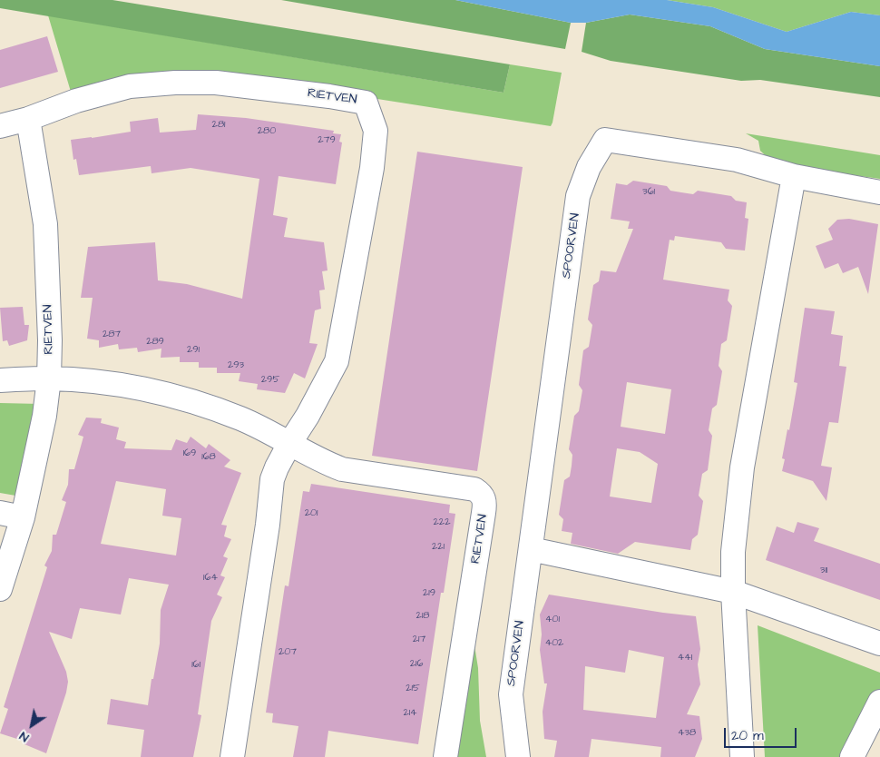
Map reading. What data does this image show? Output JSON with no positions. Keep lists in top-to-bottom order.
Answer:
{
  "streets": {
    "street": ["RIETVEN", "SPOORVEN"]
  },
  "house_numbers": [
    "281",
    "280",
    "279",
    "361",
    "287",
    "289",
    "291",
    "293",
    "295",
    "169",
    "168",
    "201",
    "222",
    "221",
    "311",
    "164",
    "219",
    "218",
    "401",
    "217",
    "402",
    "207",
    "441",
    "216",
    "161",
    "215",
    "214",
    "438"
  ],
  "scale_bar": "20 m",
  "north": "bottom left"
}
